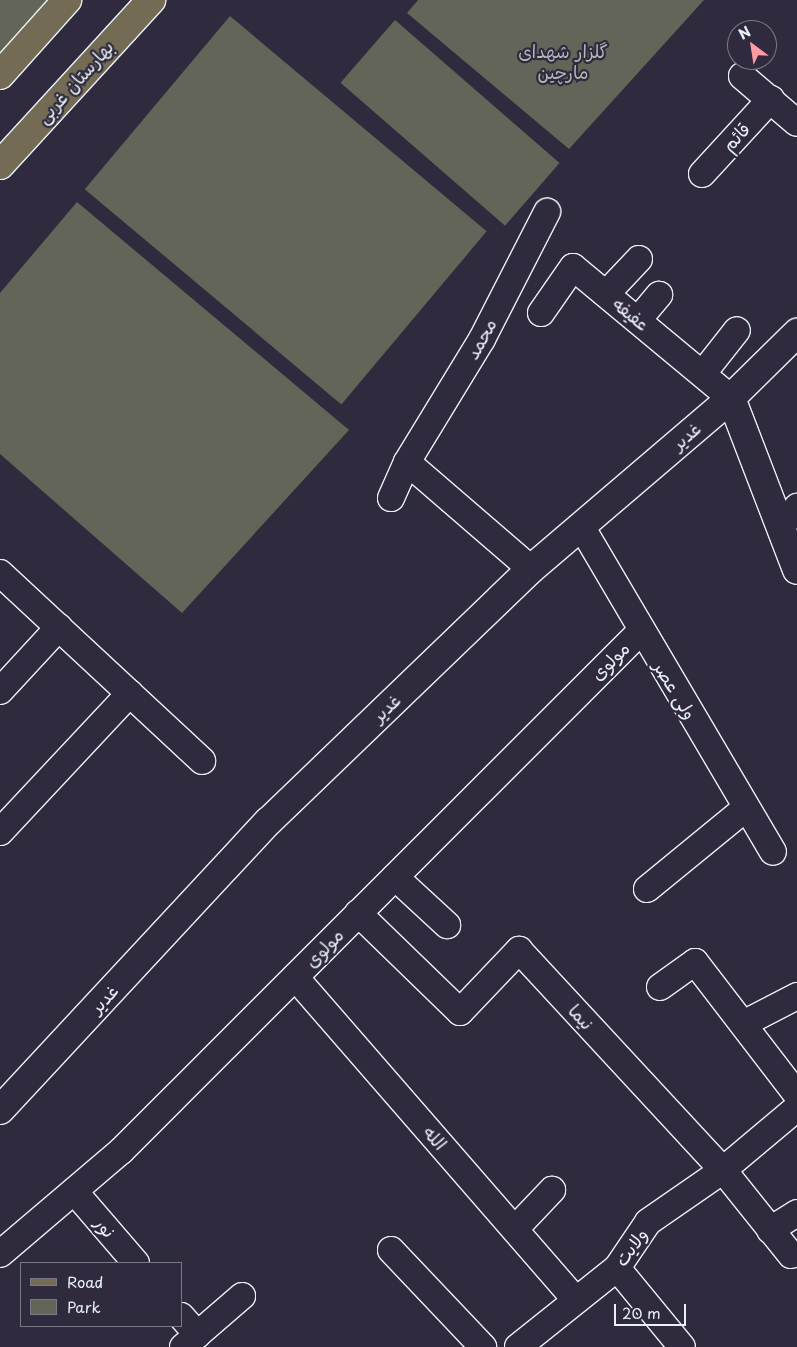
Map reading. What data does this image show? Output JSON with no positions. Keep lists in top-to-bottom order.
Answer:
{
  "streets": {
    "main road": ["بهارستان غربی"],
    "street": [
      "قائم",
      "عفیفه",
      "محمد",
      "غدیر",
      "مولوی",
      "ولی عصر",
      "نیما",
      "الله",
      "نور",
      "ولایت"
    ]
  },
  "crossings": [
    ["عفیفه", "غدیر"],
    ["غدیر", "ولی عصر"],
    ["مولوی", "ولی عصر"],
    ["مولوی", "نیما"],
    ["مولوی", "الله"],
    ["مولوی", "نور"],
    ["نیما", "ولایت"],
    ["الله", "ولایت"]
  ],
  "parks": ["گلزار شهدای مارچین"],
  "legend": ["Road", "Park"],
  "scale_bar": "20 m",
  "north": "top left"
}
